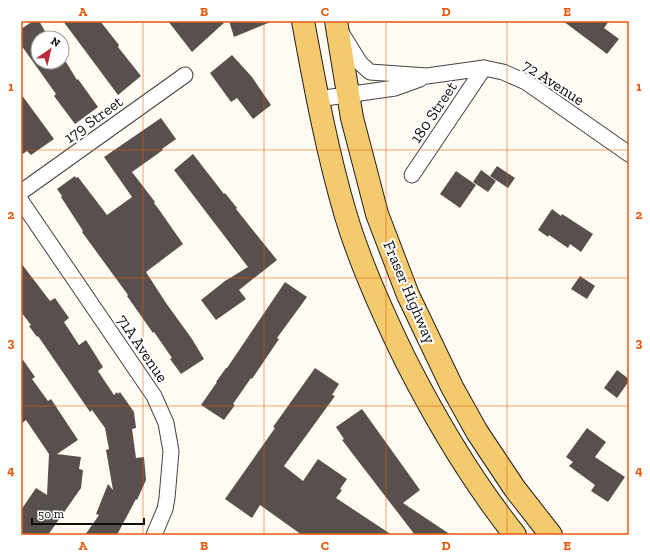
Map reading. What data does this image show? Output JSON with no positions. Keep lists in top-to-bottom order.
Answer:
{
  "streets": {
    "main road": ["Fraser Highway"],
    "street": [
      "72 Avenue",
      "180 Street",
      "179 Street",
      "71A Avenue"
    ]
  },
  "crossings": [
    ["72 Avenue", "180 Street"],
    ["72 Avenue", "Fraser Highway"]
  ],
  "scale_bar": "50 m",
  "north": "top right",
  "grid": {
    "columns": [
      "A",
      "B",
      "C",
      "D",
      "E"
    ],
    "rows": [
      "1",
      "2",
      "3",
      "4"
    ]
  }
}
